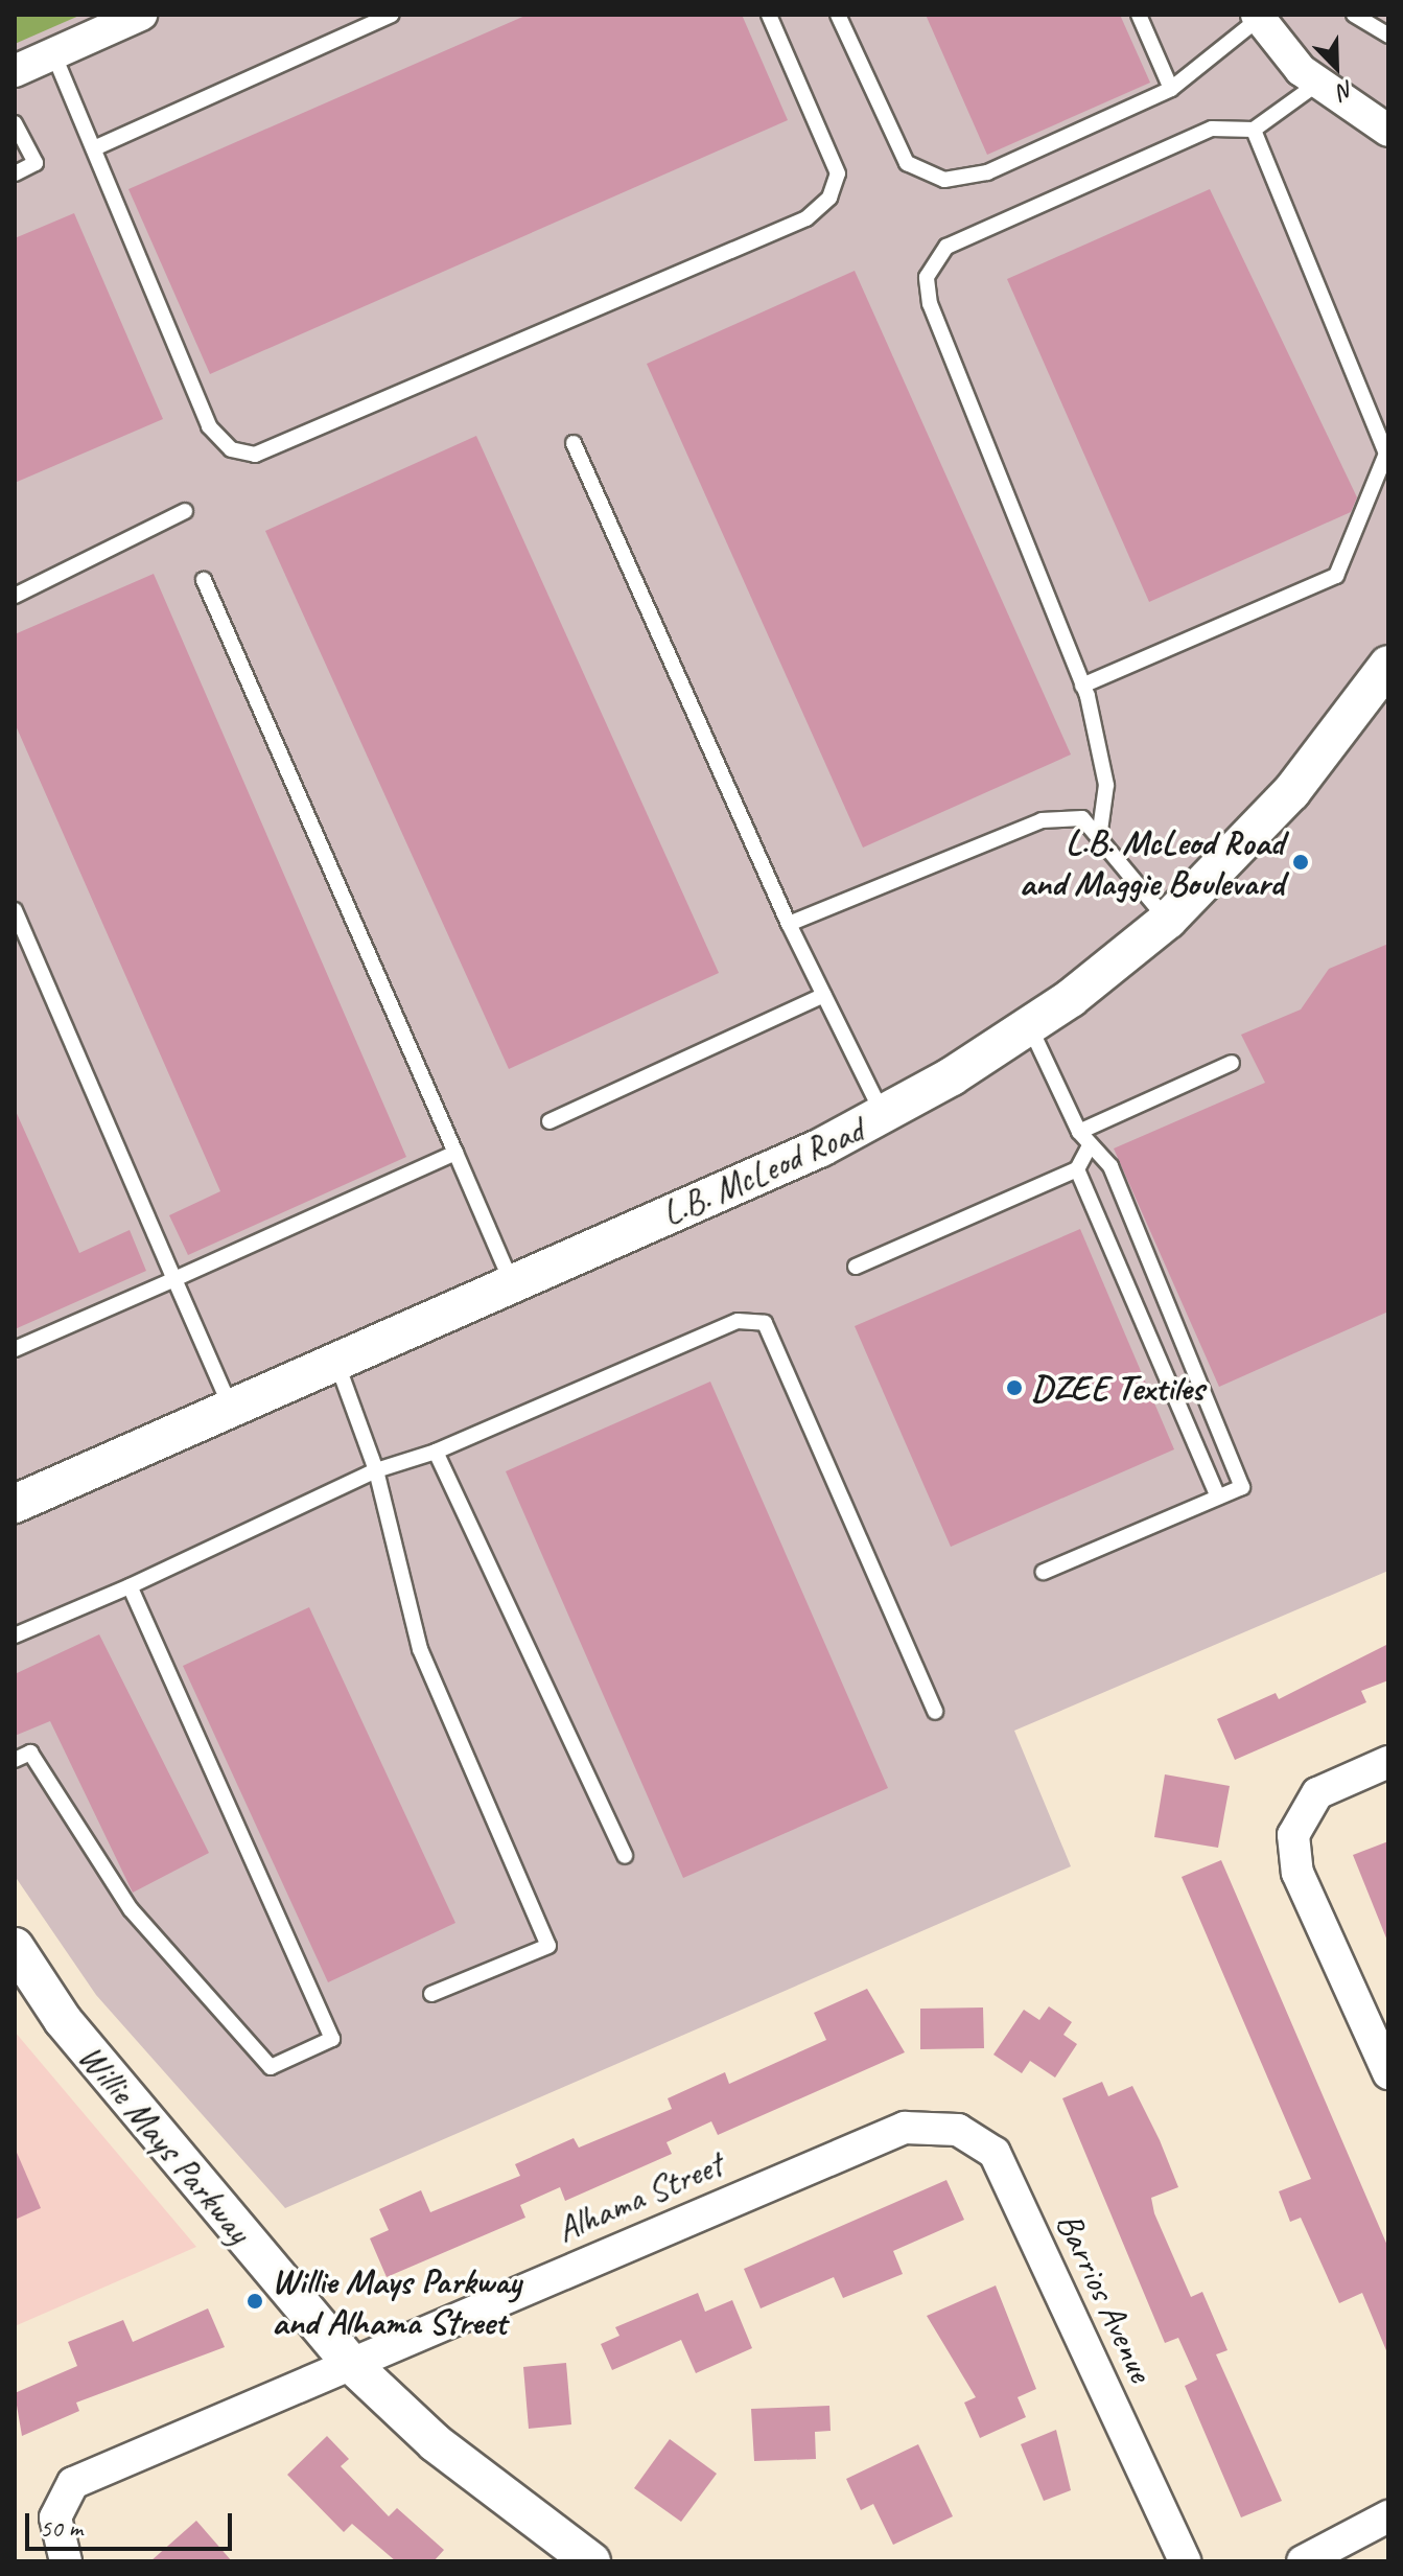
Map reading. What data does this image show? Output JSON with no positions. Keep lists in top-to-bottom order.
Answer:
{
  "streets": {
    "street": [
      "L.B. McLeod Road",
      "Willie Mays Parkway",
      "Alhama Street",
      "Barrios Avenue"
    ]
  },
  "crossings": [
    ["Willie Mays Parkway", "Alhama Street"],
    ["Alhama Street", "Barrios Avenue"]
  ],
  "places": ["L.B. McLeod Road and Maggie Boulevard", "DZEE Textiles", "Willie Mays Parkway and Alhama Street"],
  "scale_bar": "50 m",
  "north": "bottom right"
}
